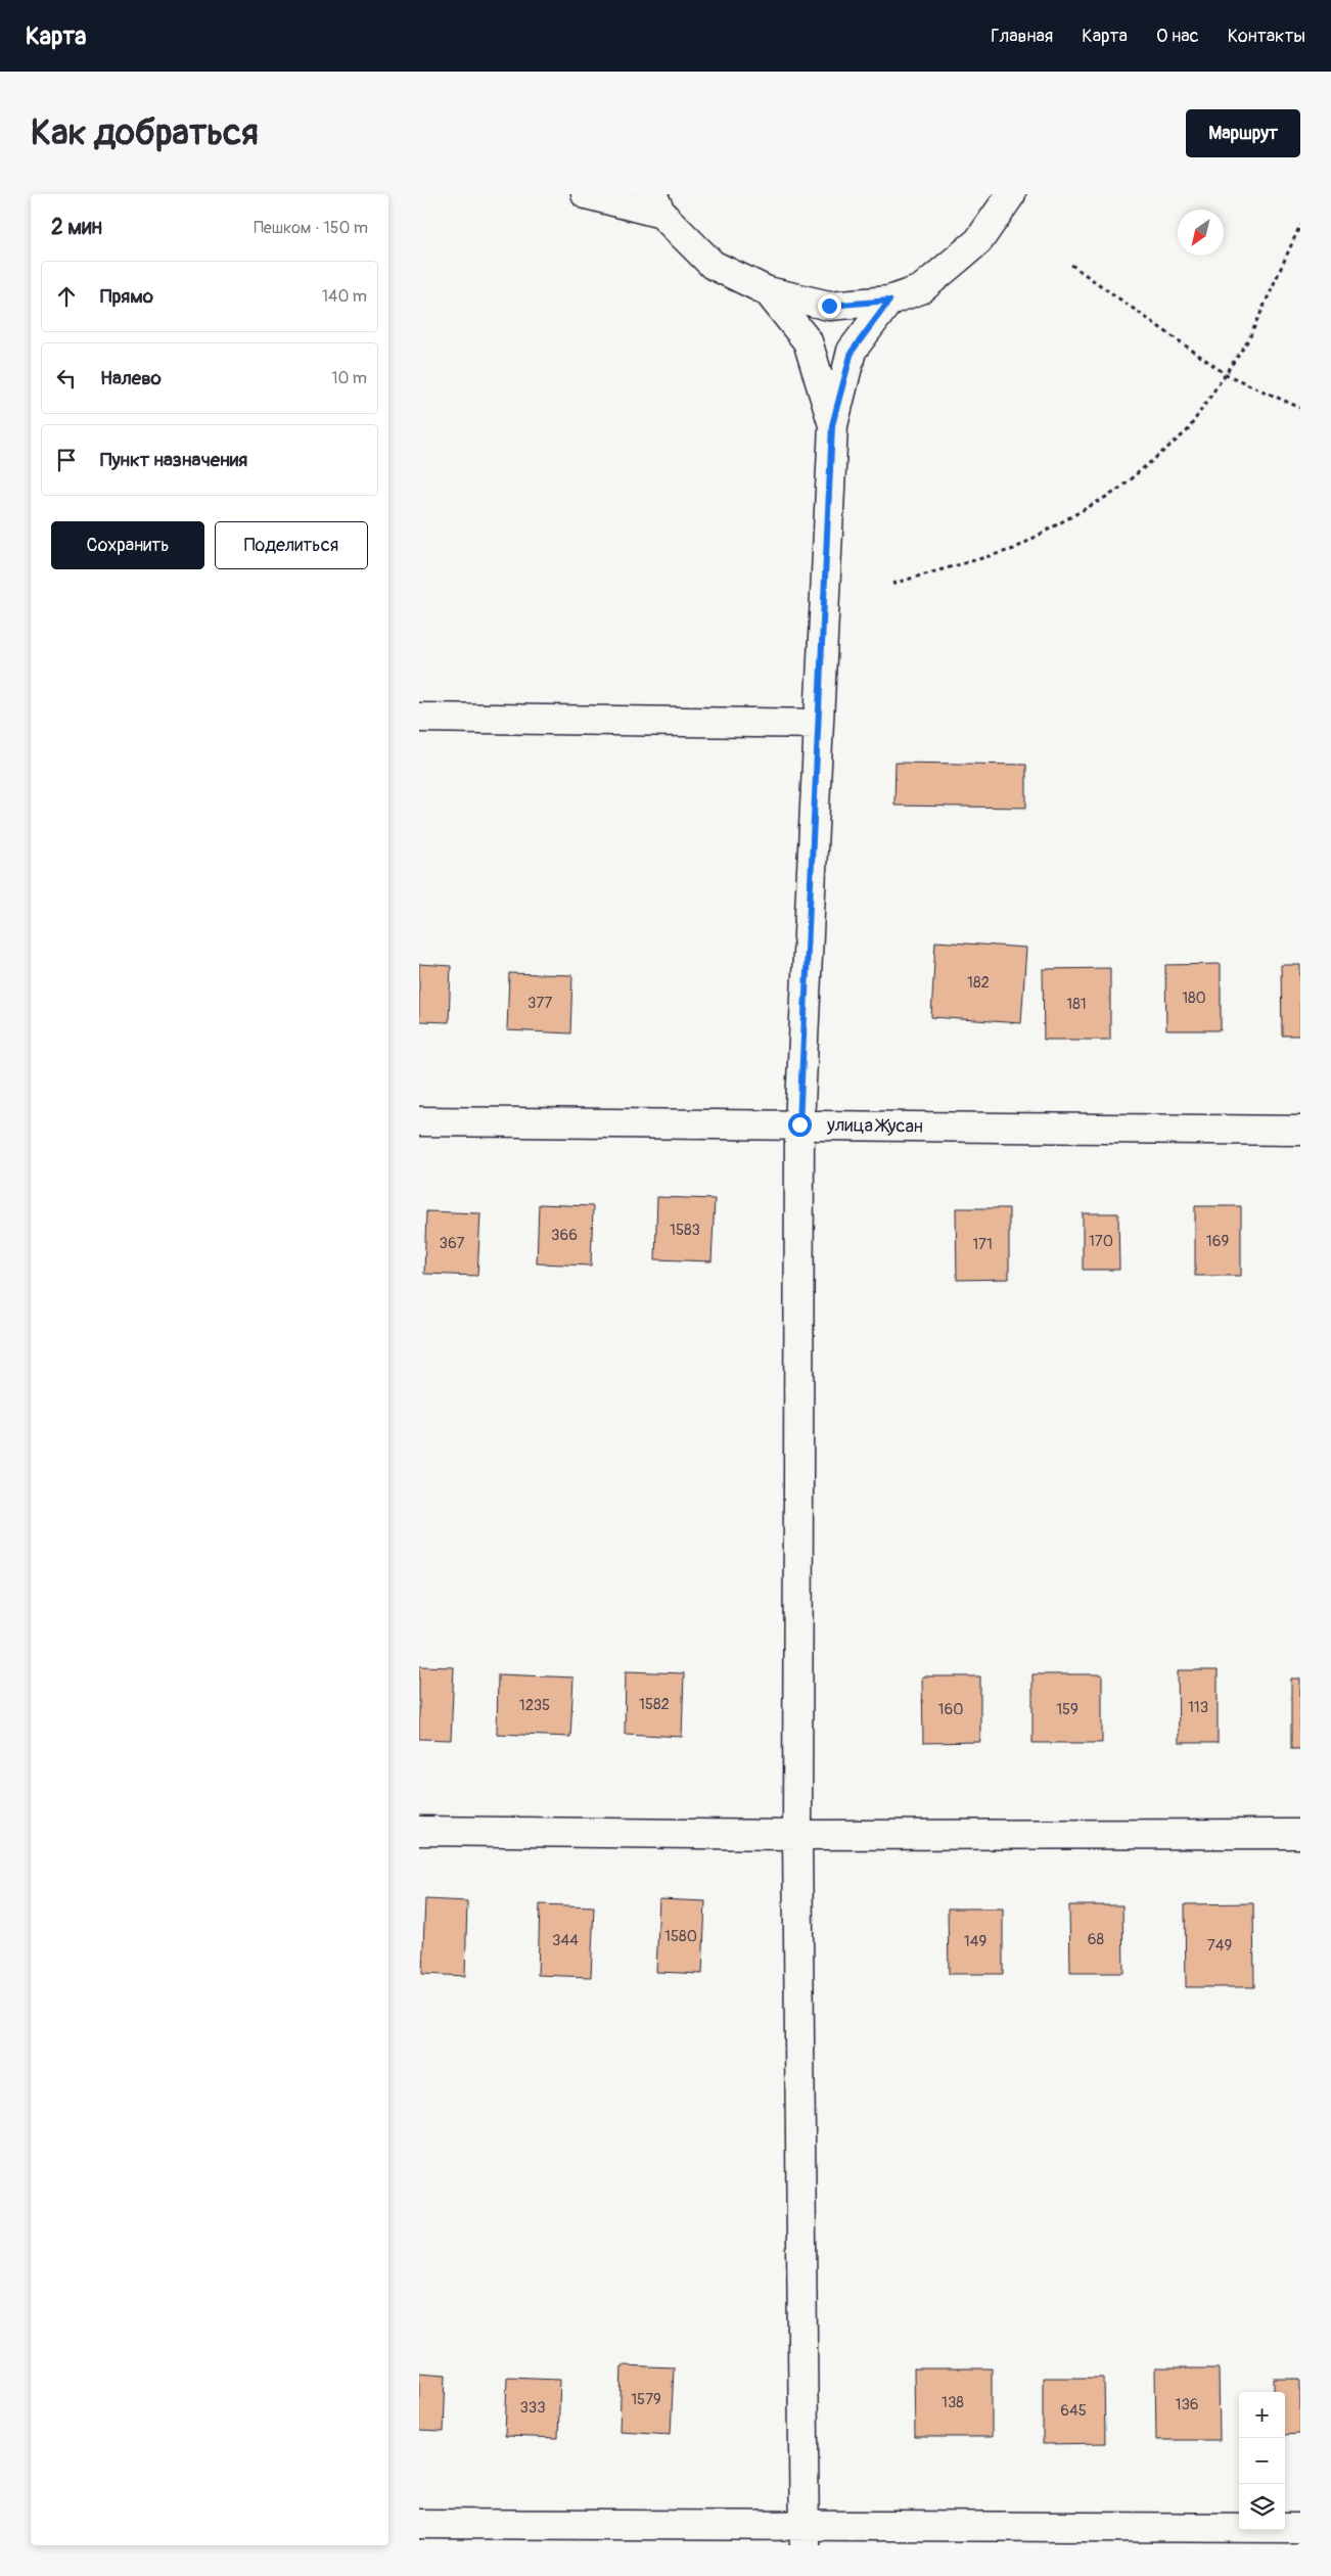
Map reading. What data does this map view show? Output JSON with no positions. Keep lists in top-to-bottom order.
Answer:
{
  "streets": {
    "street": ["улица Жусан"]
  },
  "house_numbers": [
    "182",
    "180",
    "377",
    "181",
    "1583",
    "366",
    "170",
    "169",
    "367",
    "171",
    "1582",
    "1235",
    "113",
    "160",
    "159",
    "1580",
    "68",
    "344",
    "149",
    "749",
    "1579",
    "138",
    "136",
    "333",
    "645"
  ],
  "north": "bottom left",
  "page": {
    "header": "Карта",
    "nav": [
      "Главная",
      "Карта",
      "О нас",
      "Контакты"
    ],
    "buttons": [
      "Маршрут",
      ["Сохранить", "Поделиться"]
    ],
    "title": "Как добраться",
    "heading": ["2 мин", "Пешком · 150 m"],
    "list": [
      ["Прямо", "140 m"],
      ["Налево", "10 m"],
      "Пункт назначения"
    ],
    "map_buttons": ["+", "−"]
  }
}
